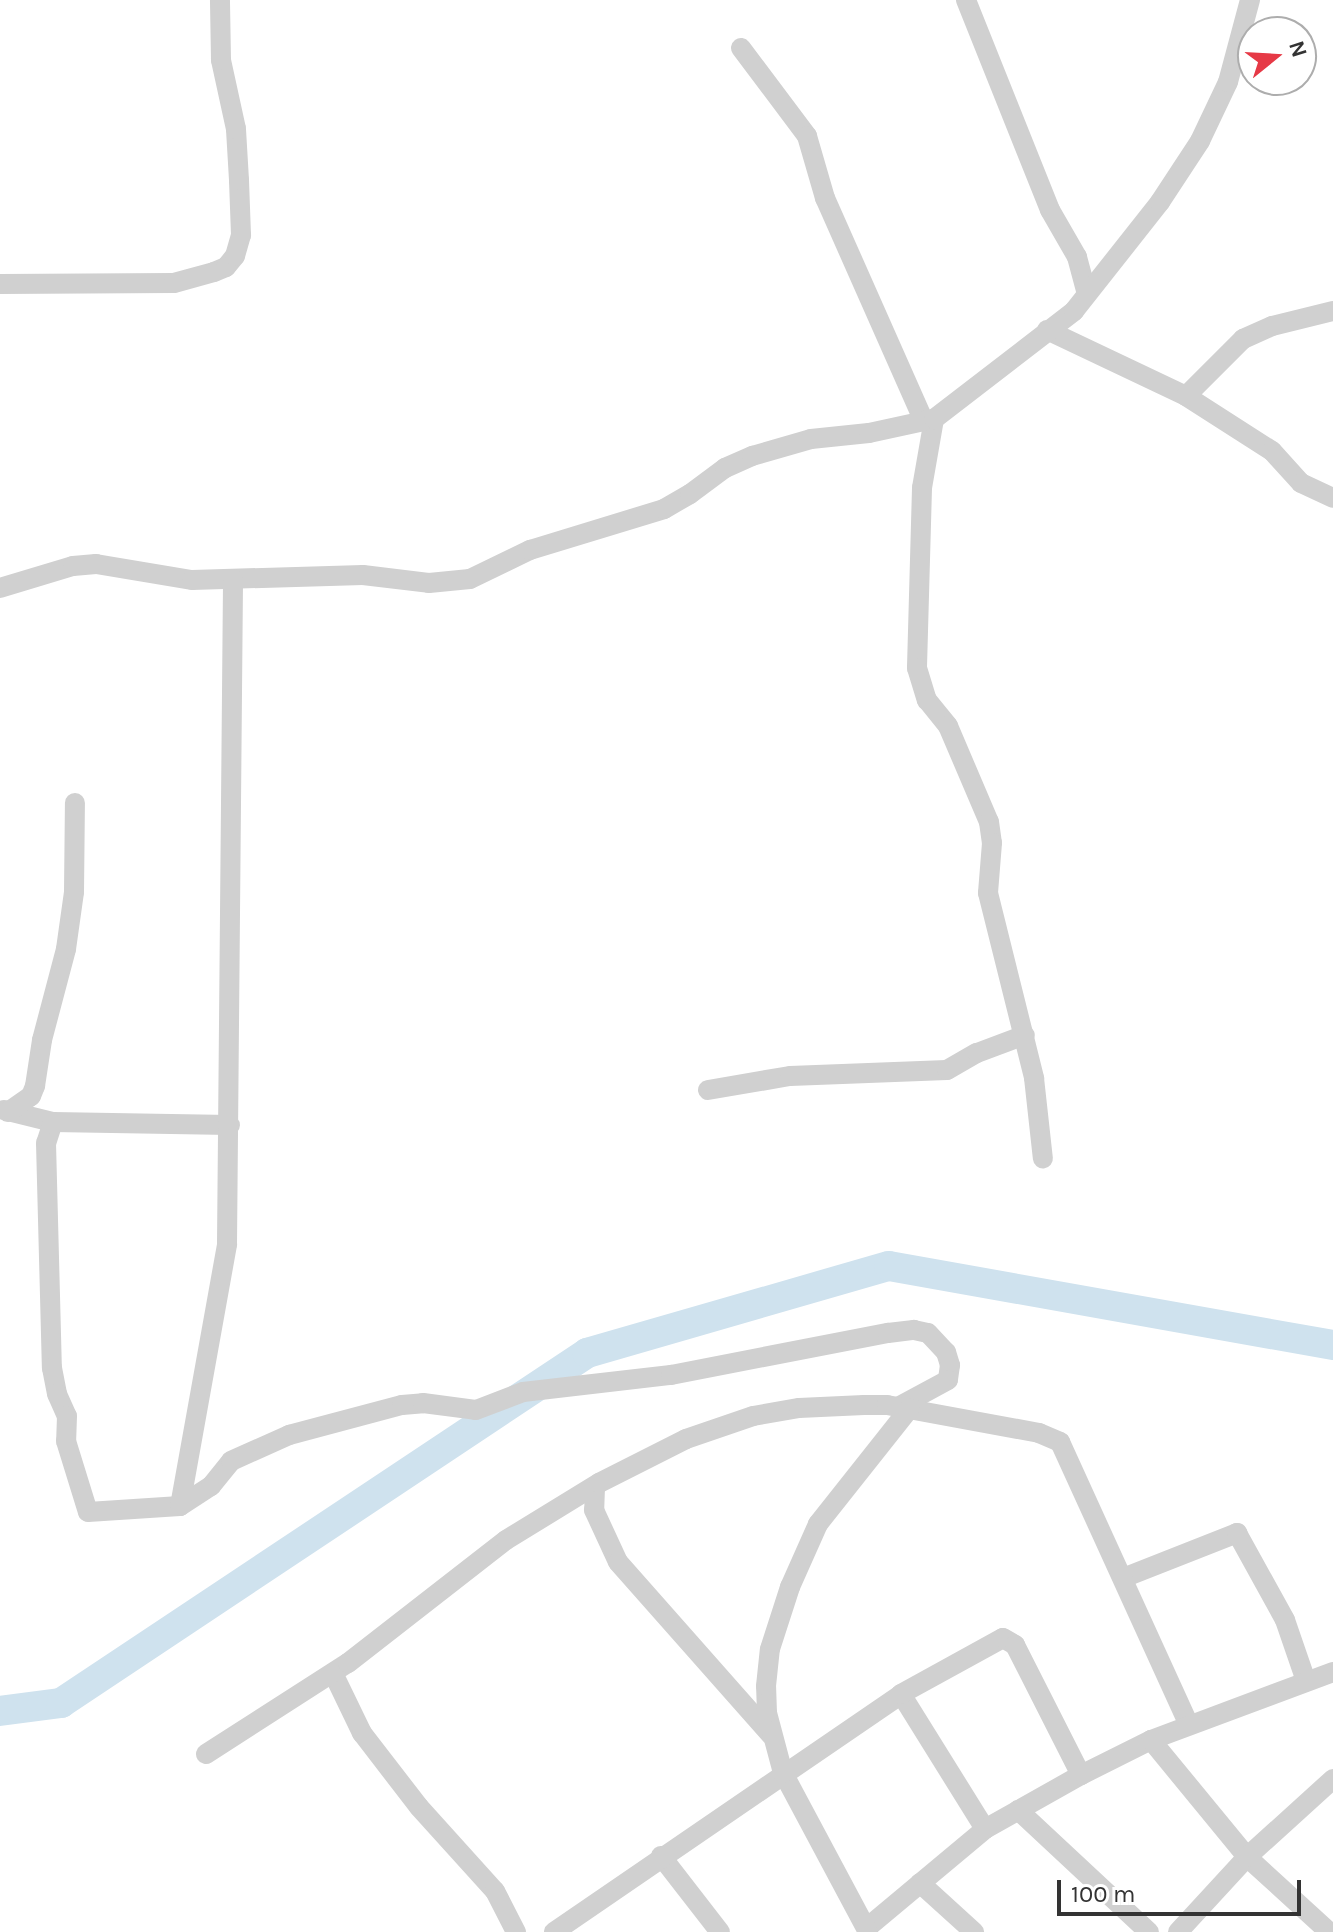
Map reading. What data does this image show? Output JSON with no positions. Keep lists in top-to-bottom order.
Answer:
{
  "scale_bar": "100 m",
  "north": "right"
}
